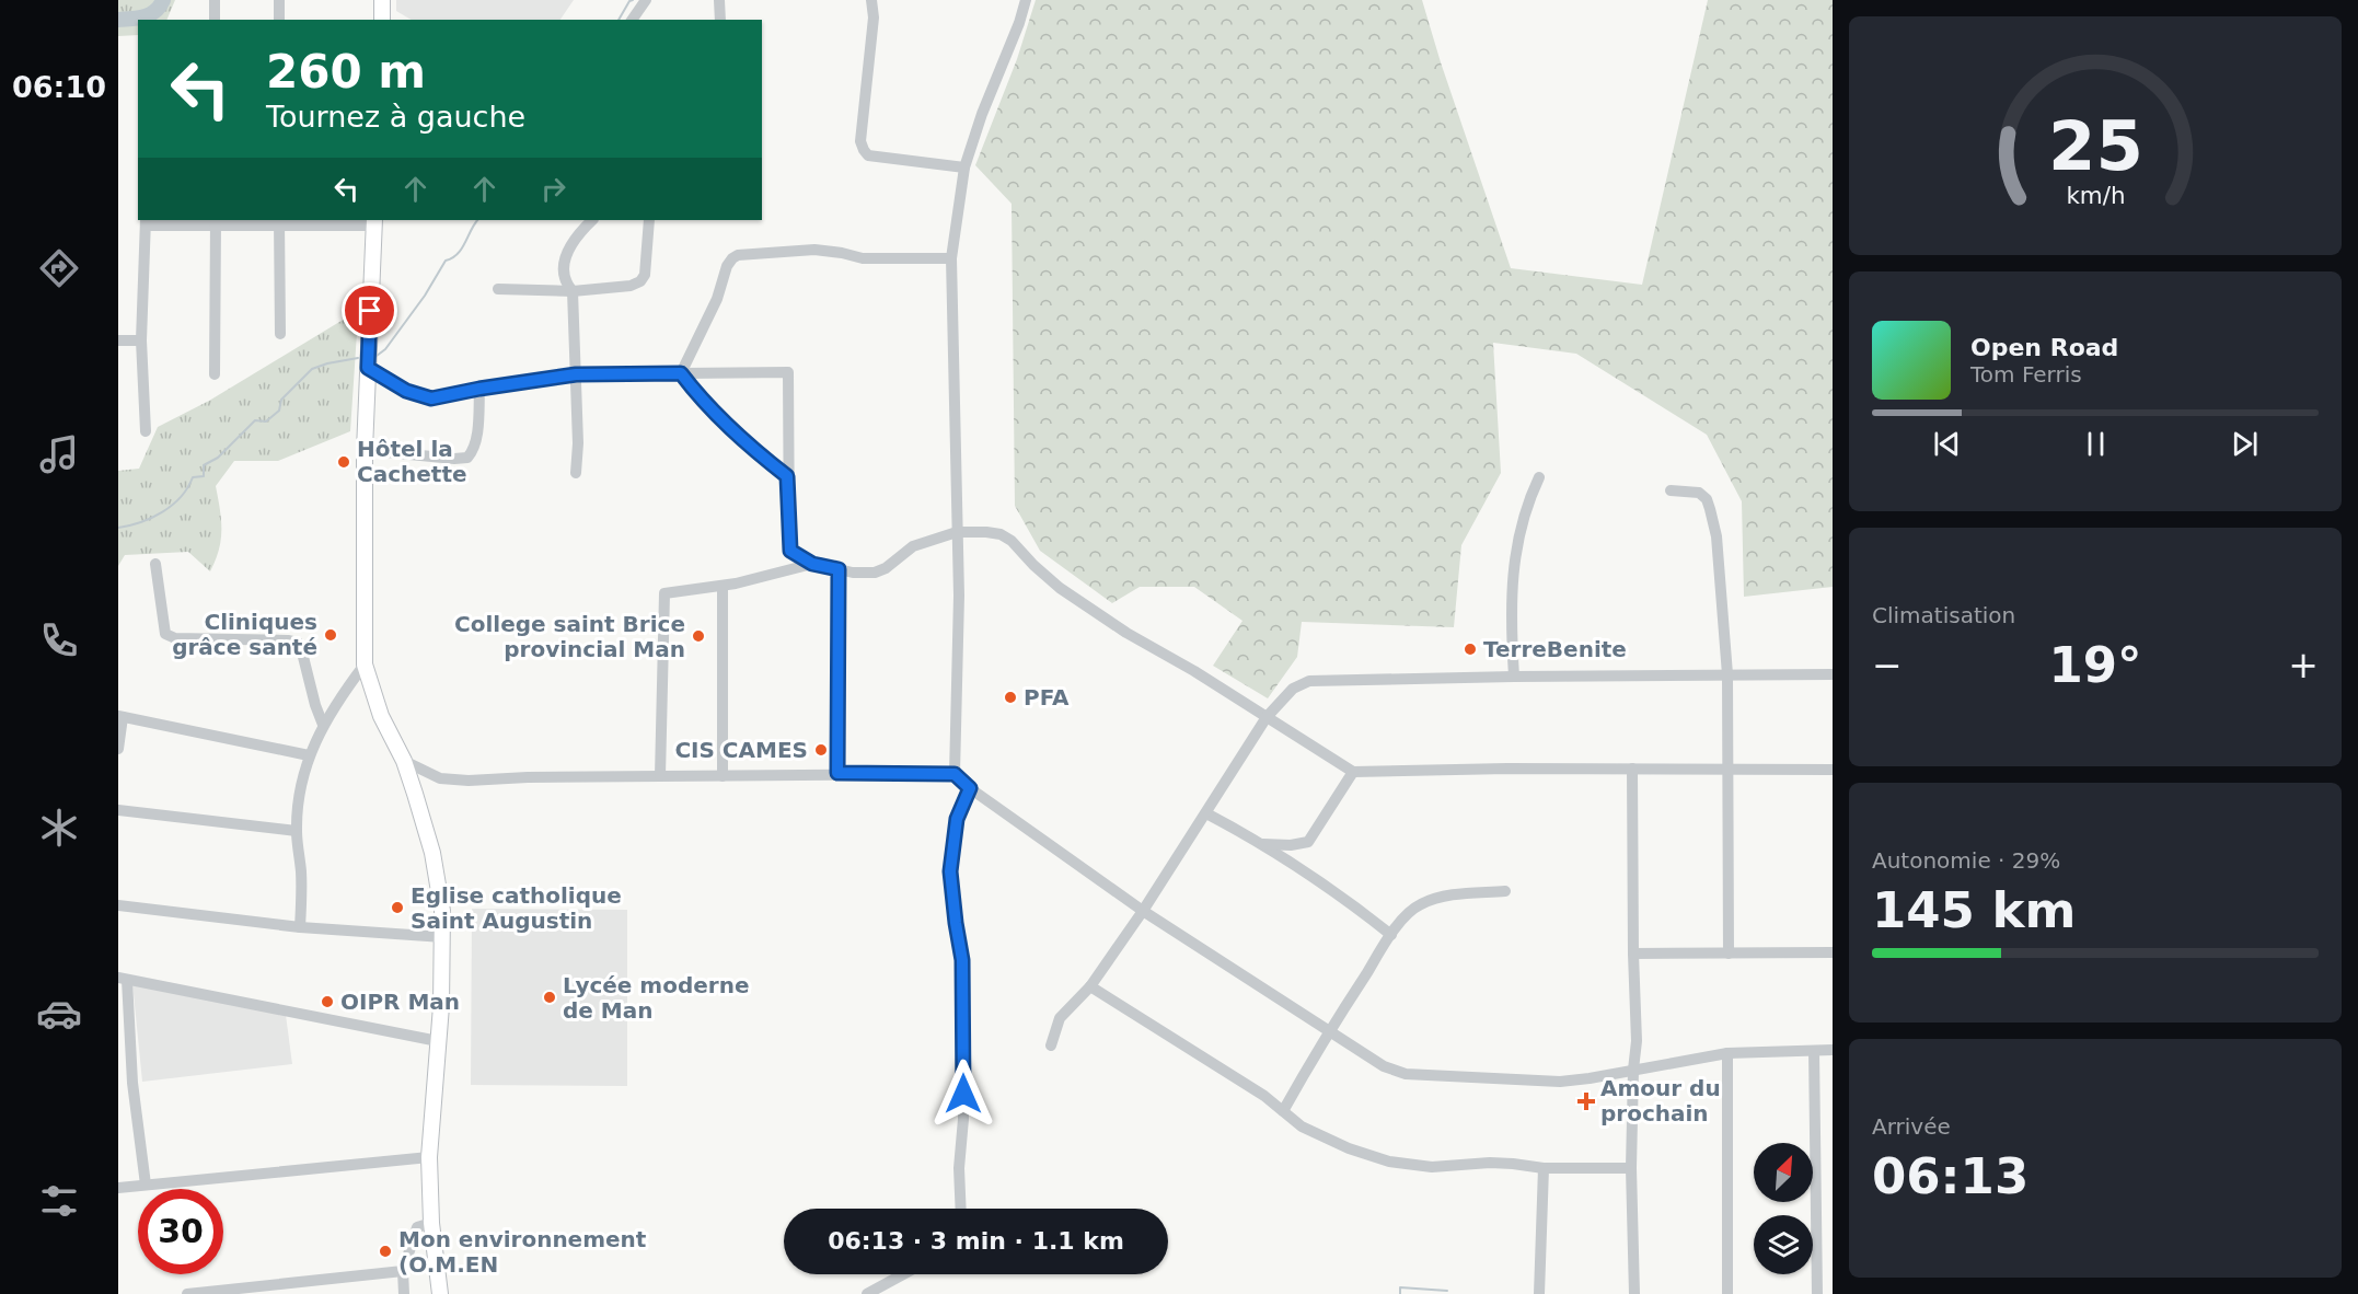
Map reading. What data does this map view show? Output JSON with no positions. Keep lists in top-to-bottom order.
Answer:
{
  "places": {
    "other": [
      "Hôtel la Cachette",
      "Cliniques grâce santé",
      "College saint Brice provincial Man",
      "TerreBenite",
      "PFA",
      "CIS CAMES",
      "Eglise catholique Saint Augustin",
      "Lycée moderne de Man",
      "OIPR Man",
      "Mon environnement (O.M.EN"
    ],
    "health": ["Amour du prochain"]
  },
  "north": "top right",
  "page": {
    "tabs": "06:10",
    "turn": ["260 m", "Tournez à gauche"],
    "song": ["Open Road", "Tom Ferris"],
    "tile": [
      "Climatisation",
      ["Autonomie · 29%", "145 km"],
      ["Arrivée", "06:13"]
    ],
    "heat": ["−", "19°", "+"],
    "limit": "30",
    "trip": "06:13 · 3 min · 1.1 km",
    "gauge": ["25", "km/h"]
  }
}
